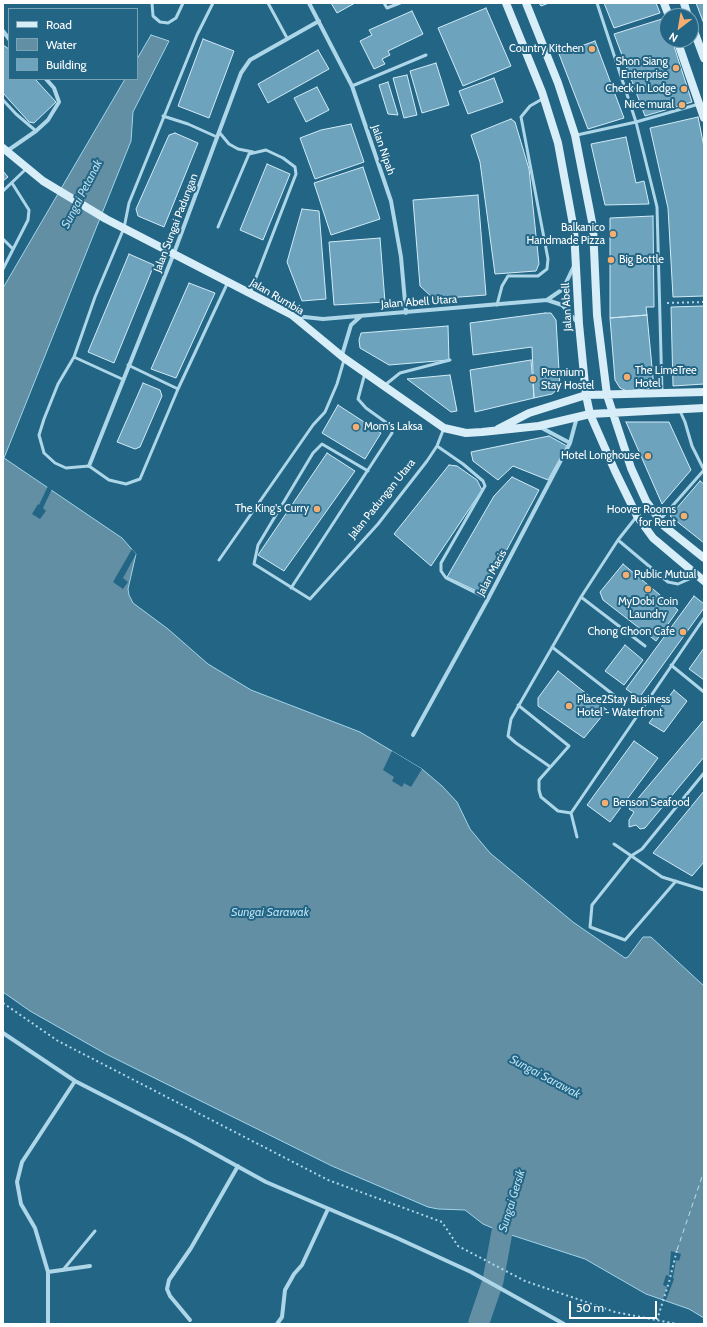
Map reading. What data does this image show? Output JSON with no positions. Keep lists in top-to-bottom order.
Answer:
{
  "streets": {
    "main road": ["Jalan Rumbia", "Jalan Abell"],
    "street": [
      "Jalan Nipah",
      "Jalan Sungai Padungan",
      "Jalan Abell Utara",
      "Jalan Macis"
    ],
    "lane": ["Jalan Padungan Utara"]
  },
  "crossings": [
    ["Jalan Nipah", "Jalan Sungai Padungan"],
    ["Jalan Nipah", "Jalan Abell Utara"],
    ["Jalan Sungai Padungan", "Jalan Rumbia"],
    ["Jalan Rumbia", "Jalan Abell Utara"],
    ["Jalan Rumbia", "Jalan Padungan Utara"]
  ],
  "water": ["Sungai Petanak", "Sungai Sarawak", "Sungai Gersik"],
  "places": [
    "Country Kitchen",
    "Shon Siang Enterprise",
    "Check In Lodge",
    "Nice mural",
    "Balkanico Handmade Pizza",
    "Big Bottle",
    "The LimeTree Hotel",
    "Premium Stay Hostel",
    "Mom's Laksa",
    "Hotel Longhouse",
    "The King's Curry",
    "Hoover Rooms for Rent",
    "Public Mutual",
    "MyDobi Coin Laundry",
    "Chong Choon Cafe",
    "Place2Stay Business Hotel - Waterfront",
    "Benson Seafood"
  ],
  "legend": ["Road", "Water", "Building"],
  "scale_bar": "50 m",
  "north": "bottom left"
}
